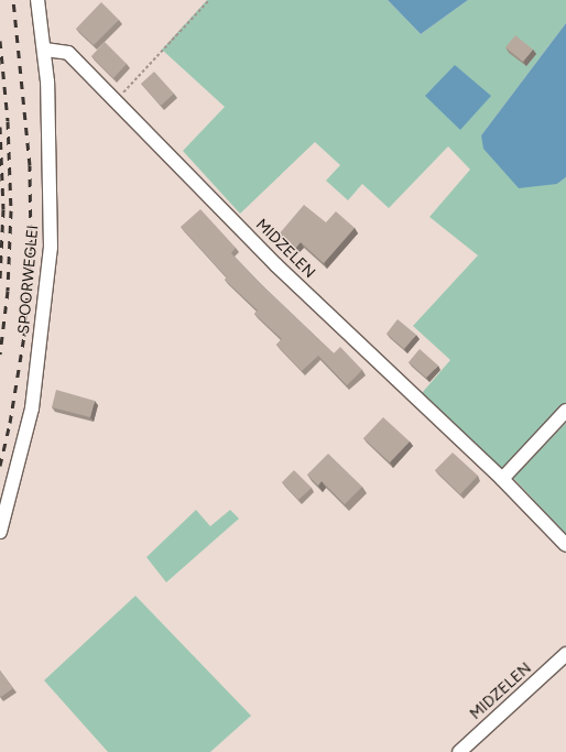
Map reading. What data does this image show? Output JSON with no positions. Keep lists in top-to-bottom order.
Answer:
{
  "streets": {
    "street": ["MIDZELEN", "SPOORWEGLEI"]
  },
  "crossings": [
    ["MIDZELEN", "SPOORWEGLEI"]
  ]
}
